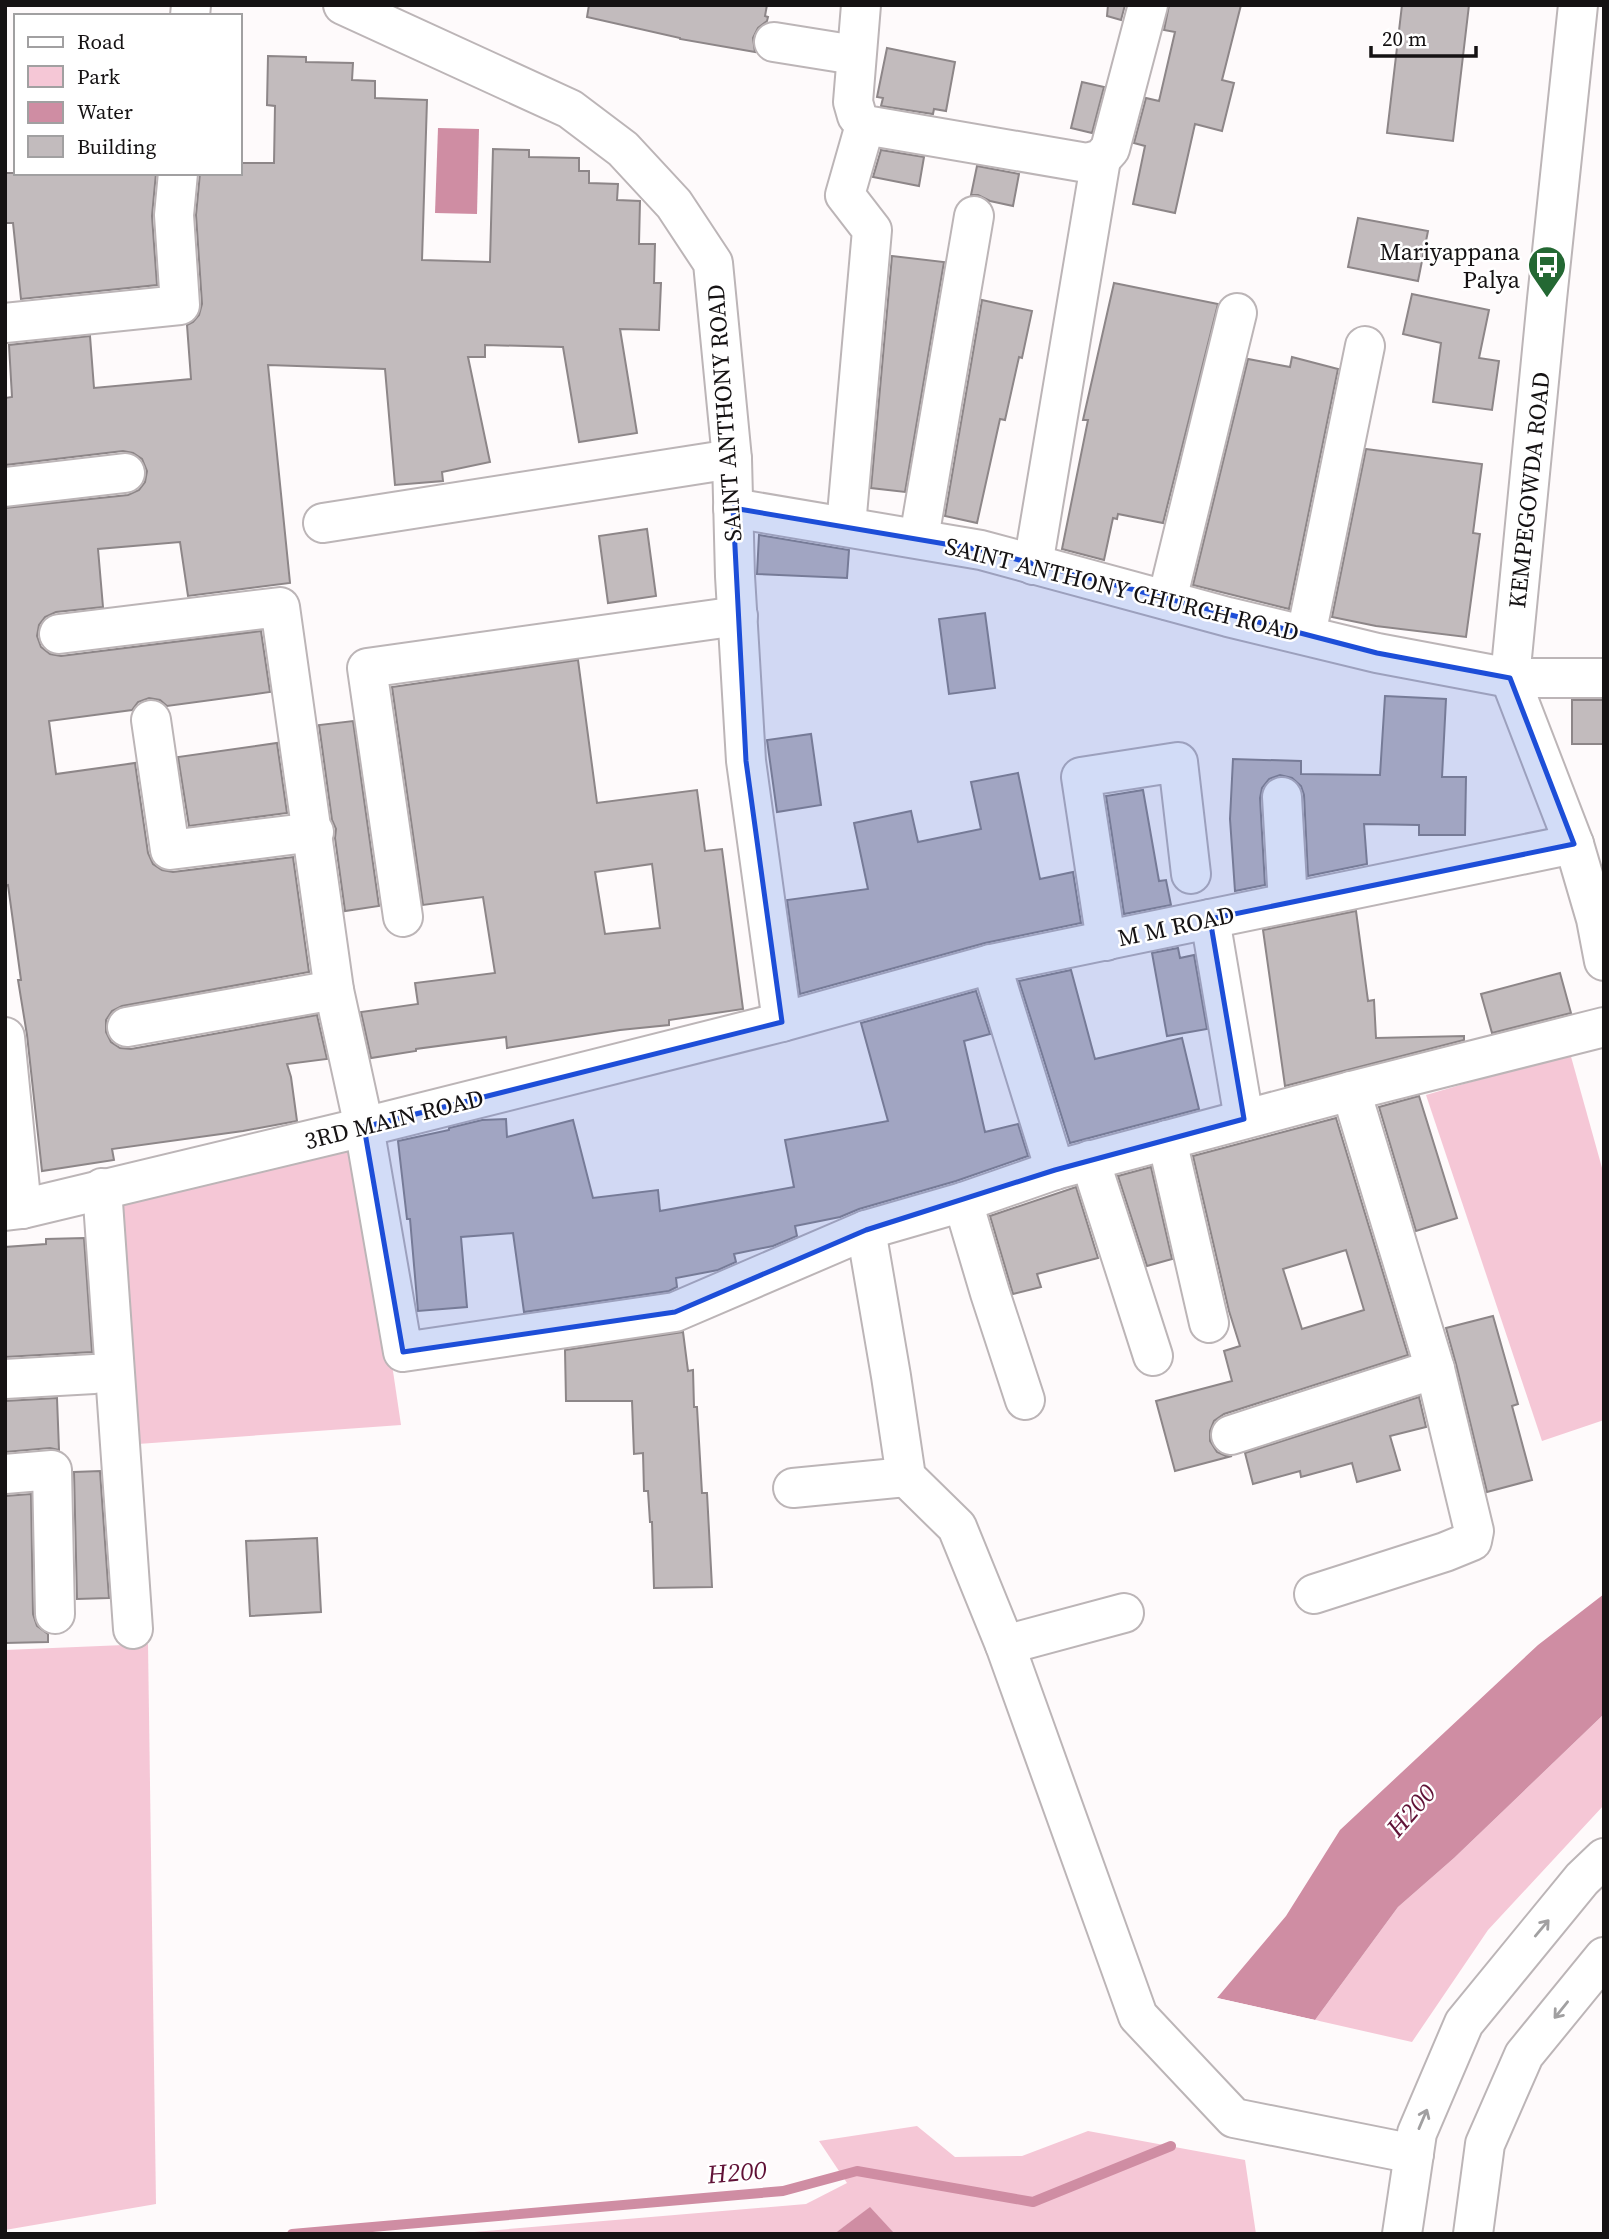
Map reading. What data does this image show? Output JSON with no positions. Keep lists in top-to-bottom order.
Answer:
{
  "streets": {
    "street": [
      "SAINT ANTHONY ROAD",
      "KEMPEGOWDA ROAD",
      "SAINT ANTHONY CHURCH ROAD",
      "M M ROAD",
      "3RD MAIN ROAD"
    ]
  },
  "crossings": [
    ["SAINT ANTHONY ROAD", "SAINT ANTHONY CHURCH ROAD"],
    ["SAINT ANTHONY ROAD", "M M ROAD"],
    ["SAINT ANTHONY ROAD", "3RD MAIN ROAD"],
    ["KEMPEGOWDA ROAD", "SAINT ANTHONY CHURCH ROAD"],
    ["KEMPEGOWDA ROAD", "M M ROAD"],
    ["M M ROAD", "3RD MAIN ROAD"]
  ],
  "water": ["H200"],
  "places": {
    "bus stop": ["Mariyappana Palya"]
  },
  "legend": [
    "Road",
    "Park",
    "Water",
    "Building"
  ],
  "scale_bar": "20 m"
}
